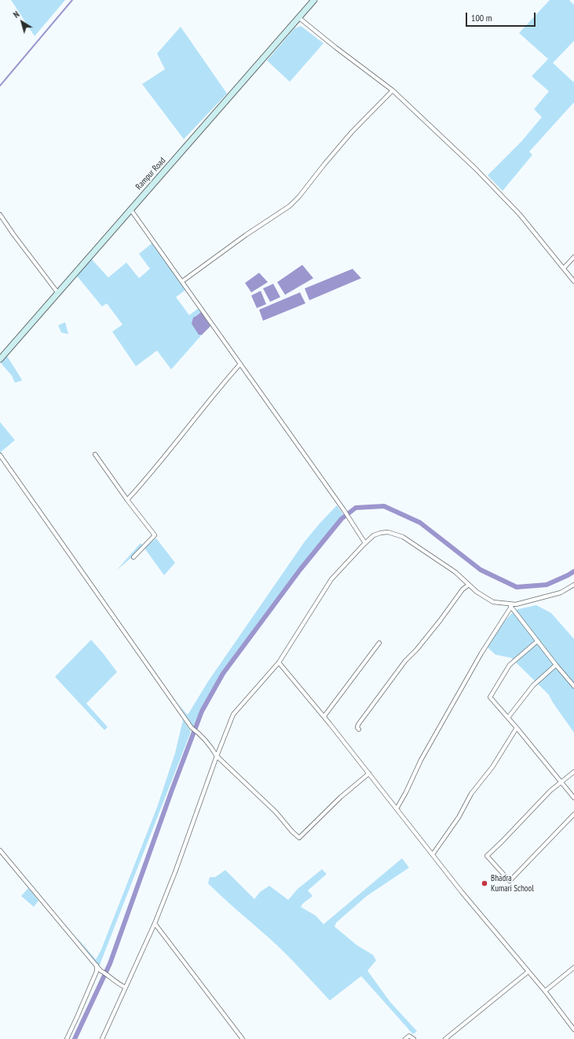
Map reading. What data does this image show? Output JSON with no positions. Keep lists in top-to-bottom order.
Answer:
{
  "streets": {
    "main road": ["Rampur Road"]
  },
  "places": ["Bhadra Kumari School"],
  "scale_bar": "100 m",
  "north": "top left"
}
